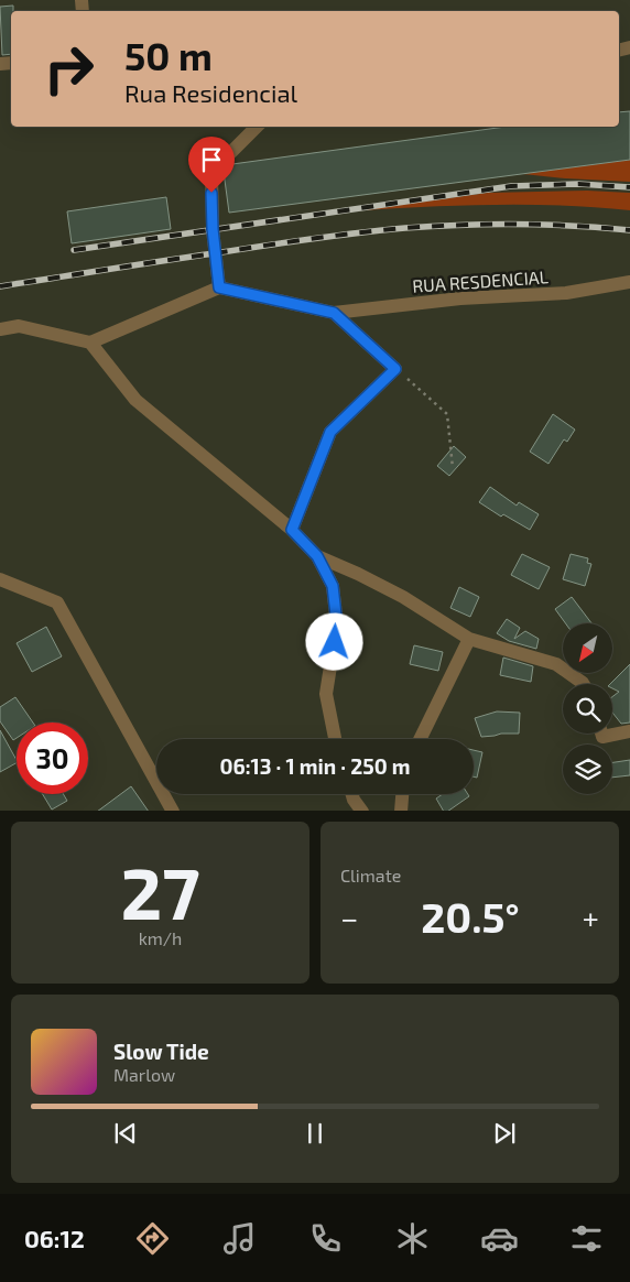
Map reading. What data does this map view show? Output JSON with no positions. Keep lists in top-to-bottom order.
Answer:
{
  "streets": {
    "street": ["RUA RESDENCIAL"]
  },
  "north": "bottom left",
  "page": {
    "turn": ["50 m", "Rua Residencial"],
    "limit": "30",
    "trip": "06:13 · 1 min · 250 m",
    "tile": [
      ["27", "km/h"],
      "Climate"
    ],
    "heat": ["−", "20.5°", "+"],
    "song": ["Slow Tide", "Marlow"],
    "tabs": "06:12"
  }
}
